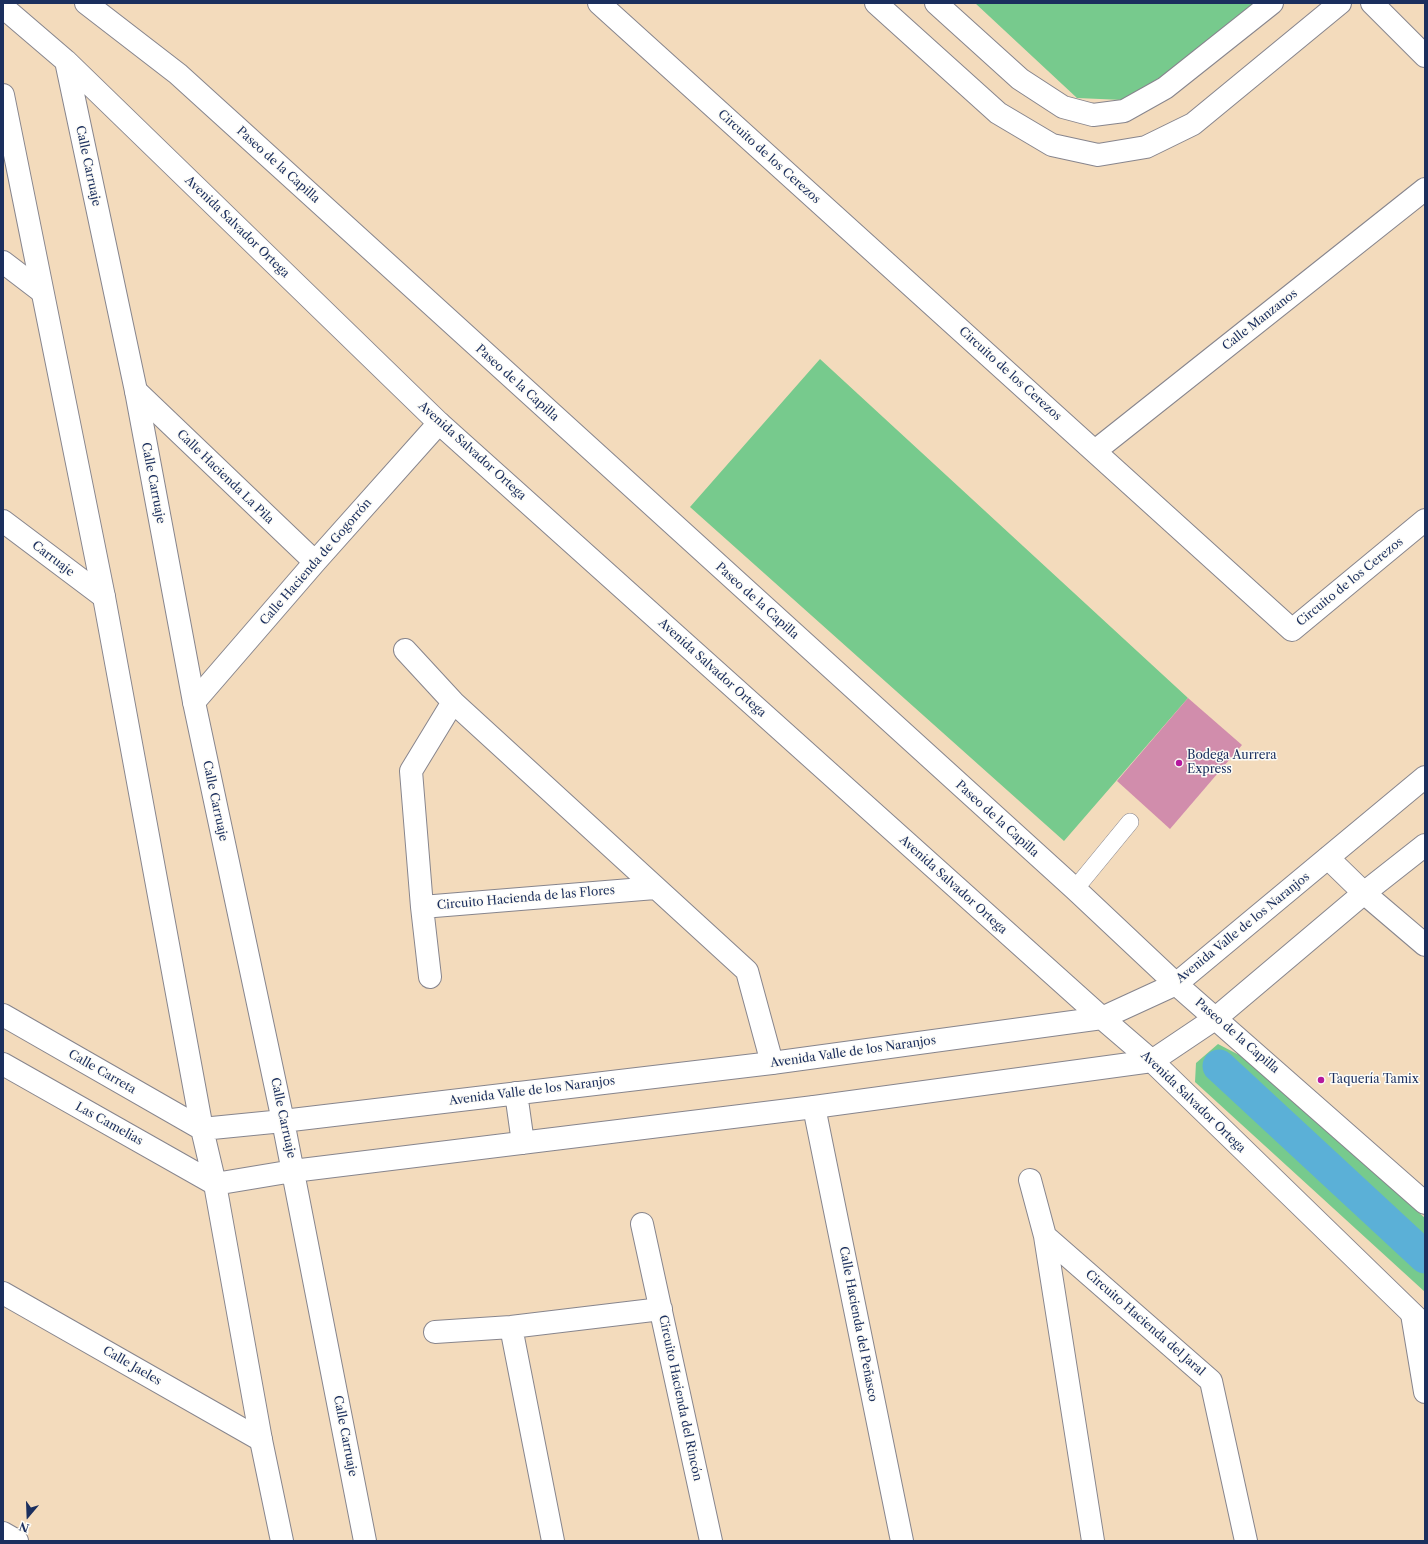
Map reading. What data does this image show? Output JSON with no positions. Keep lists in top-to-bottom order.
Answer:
{
  "streets": {
    "street": [
      "Circuito de los Cerezos",
      "Paseo de la Capilla",
      "Calle Carruaje",
      "Avenida Salvador Ortega",
      "Calle Manzanos",
      "Calle Hacienda La Pila",
      "Carruaje",
      "Calle Hacienda de Gogorrón",
      "Circuito Hacienda de las Flores",
      "Avenida Valle de los Naranjos",
      "Calle Carreta",
      "Las Camelias",
      "Circuito Hacienda del Jaral",
      "Calle Hacienda del Peñasco",
      "Calle Jaeles",
      "Circuito Hacienda del Rincón"
    ]
  },
  "crossings": [
    ["Circuito de los Cerezos", "Calle Manzanos"],
    ["Paseo de la Capilla", "Avenida Valle de los Naranjos"],
    ["Calle Carruaje", "Avenida Salvador Ortega"],
    ["Calle Carruaje", "Calle Hacienda La Pila"],
    ["Calle Carruaje", "Calle Hacienda de Gogorrón"],
    ["Calle Carruaje", "Avenida Valle de los Naranjos"],
    ["Avenida Salvador Ortega", "Calle Hacienda de Gogorrón"],
    ["Avenida Salvador Ortega", "Avenida Valle de los Naranjos"],
    ["Calle Hacienda La Pila", "Calle Hacienda de Gogorrón"],
    ["Avenida Valle de los Naranjos", "Calle Carreta"]
  ],
  "places": ["Bodega Aurrera Express", "Taquería Tamix"],
  "north": "bottom"
}
